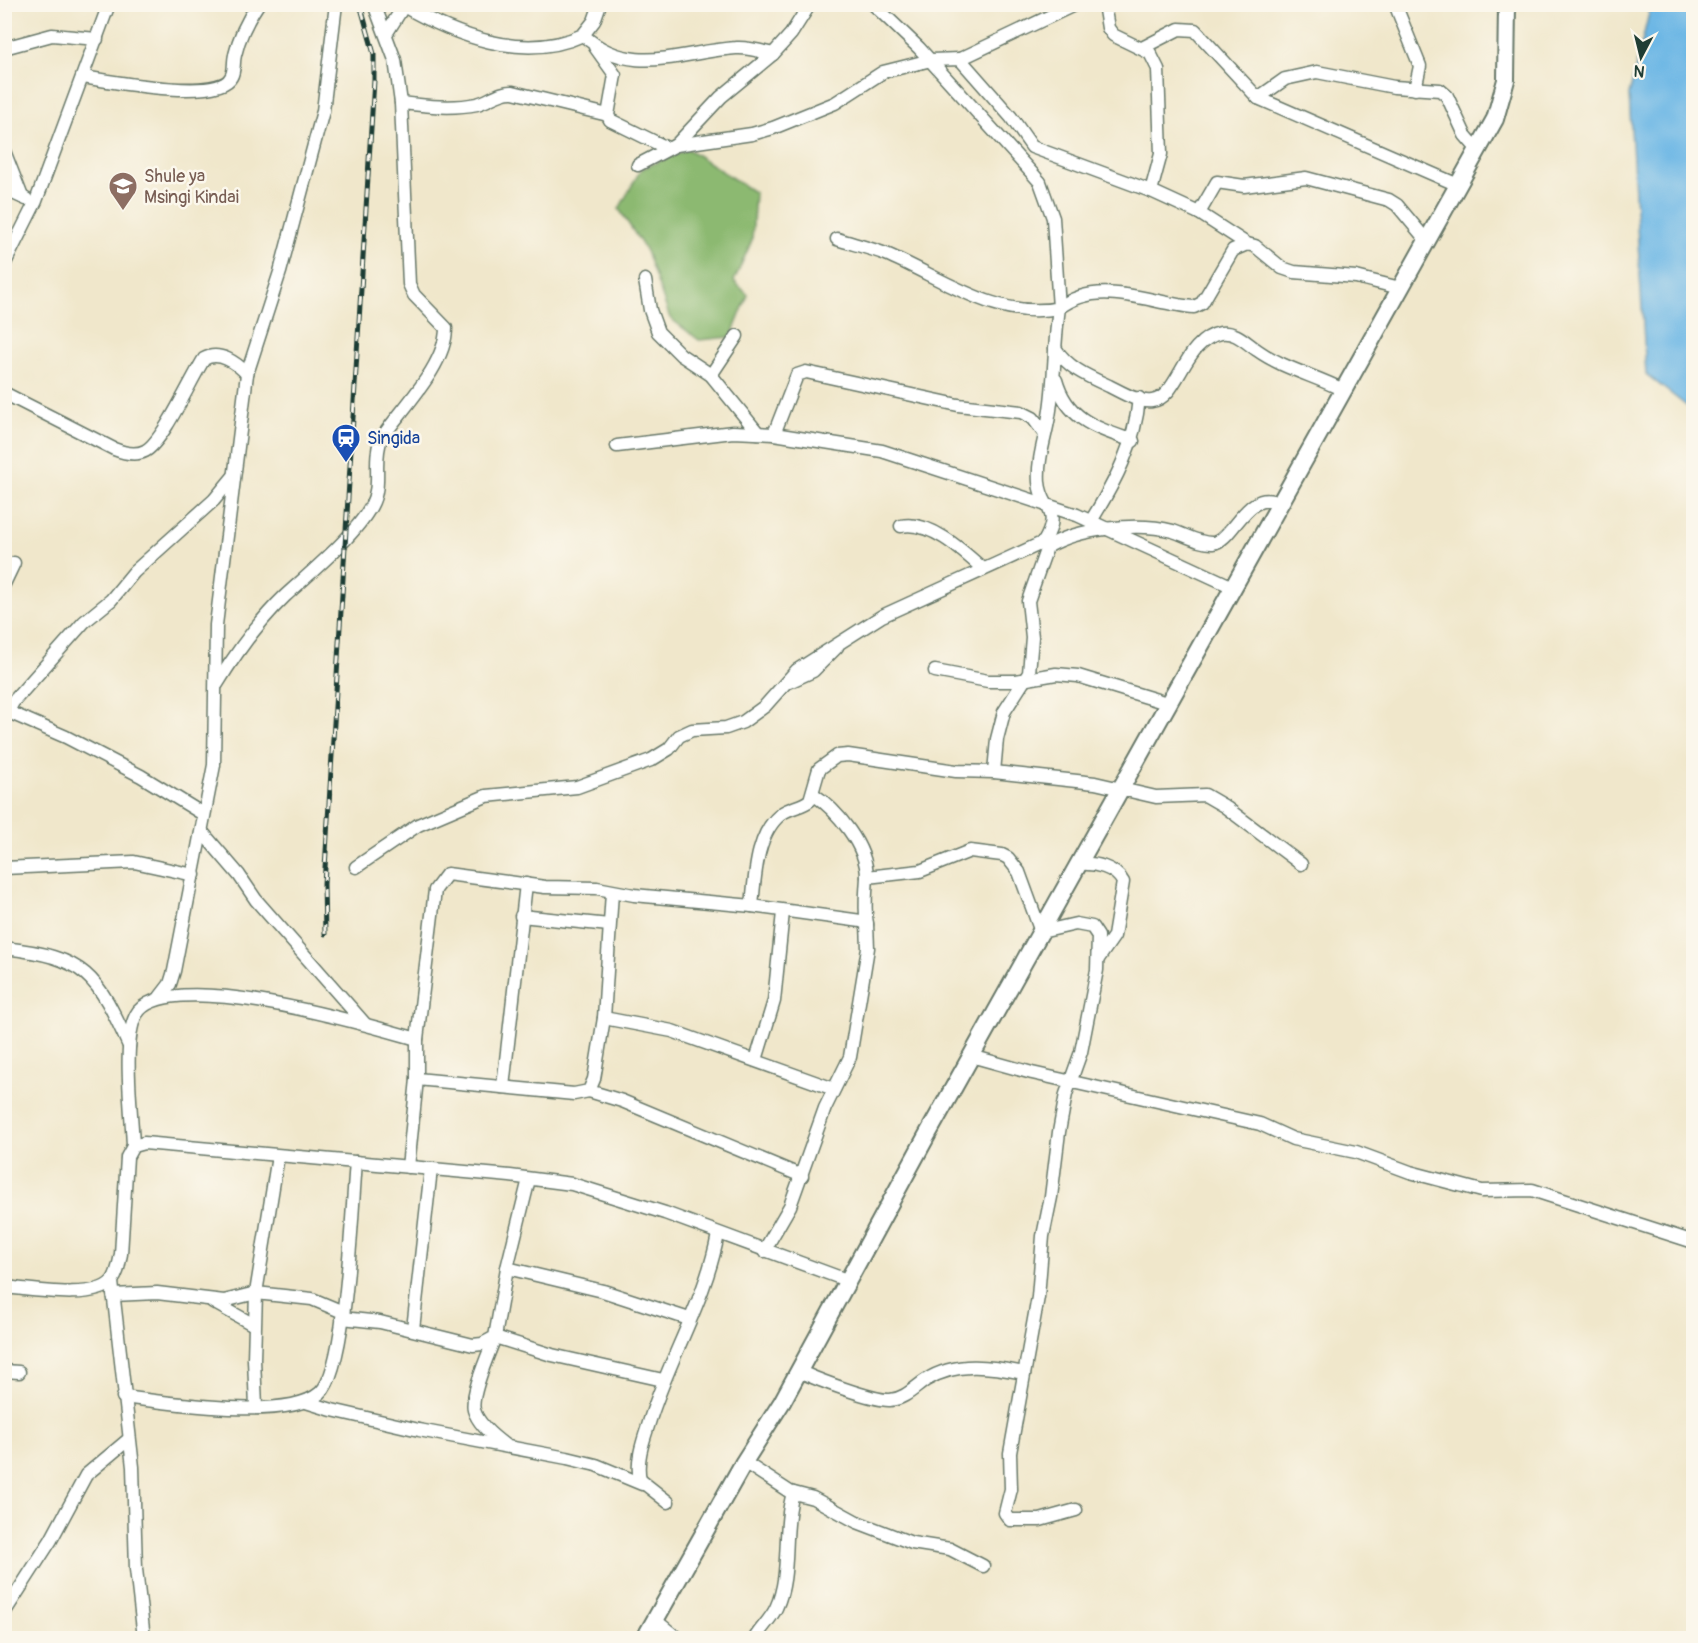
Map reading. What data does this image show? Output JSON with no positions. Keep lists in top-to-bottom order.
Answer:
{
  "places": {
    "school or university": ["Shule ya Msingi Kindai"],
    "station": ["Singida"]
  },
  "north": "bottom"
}
